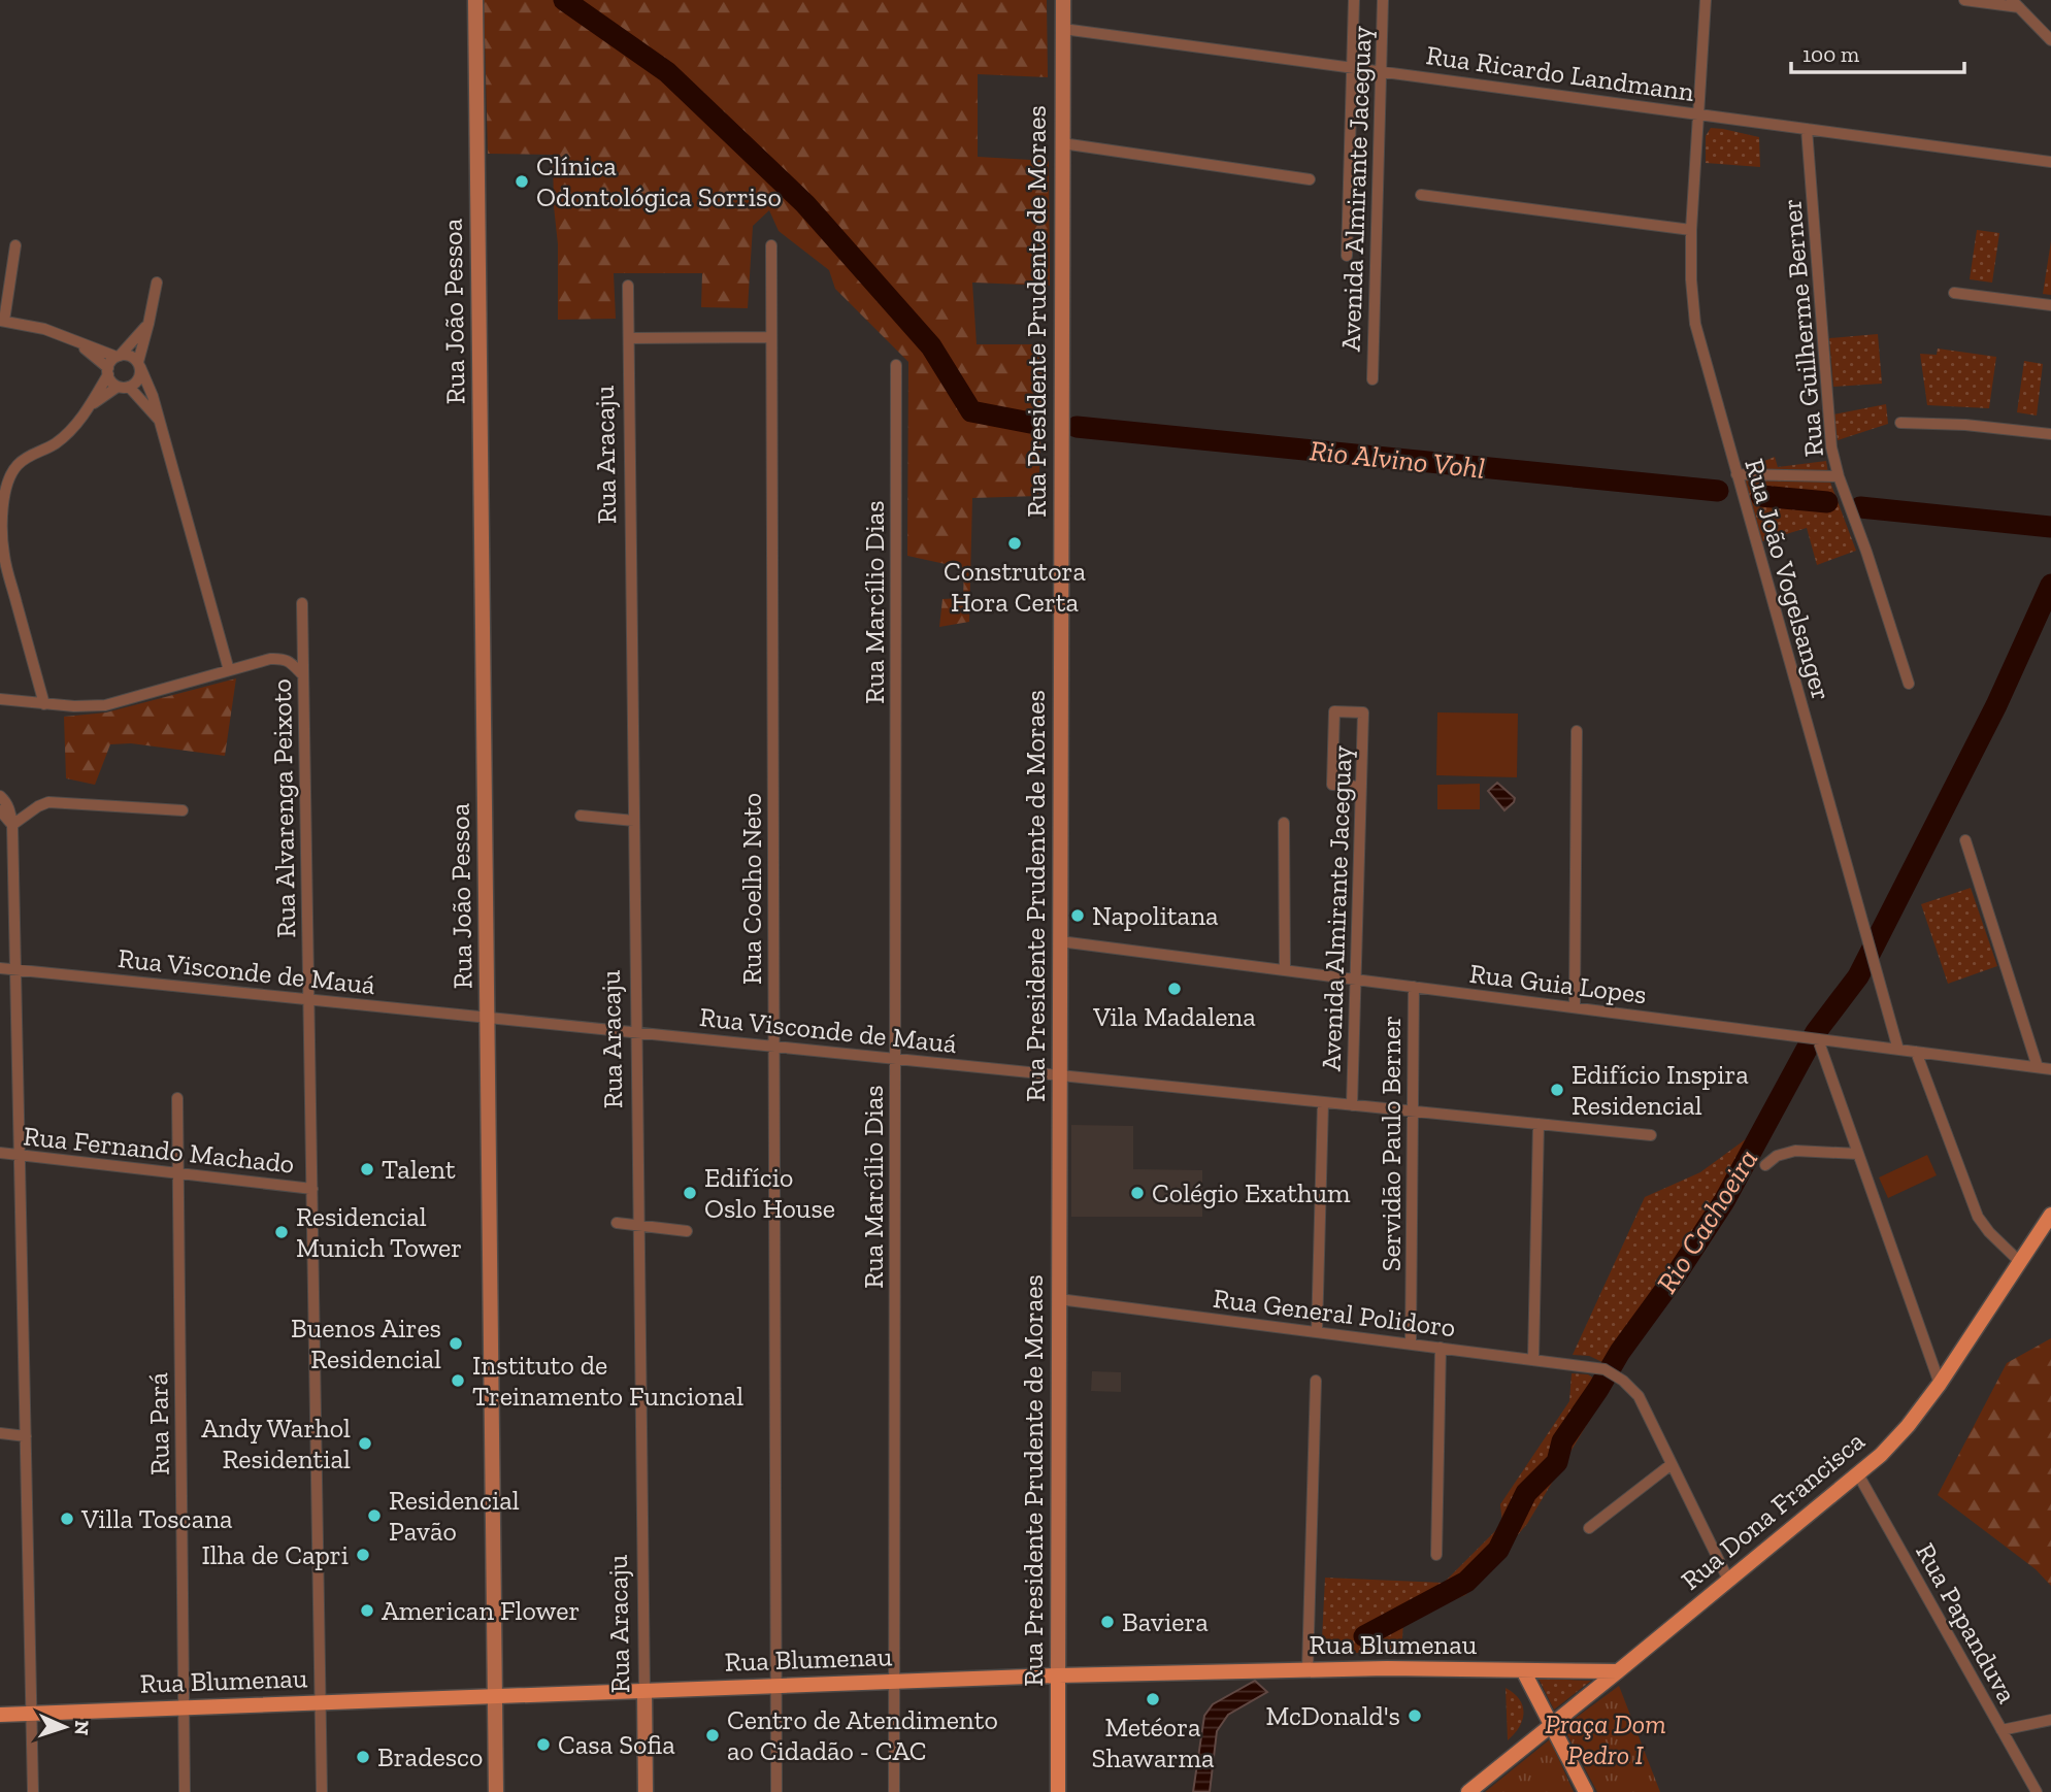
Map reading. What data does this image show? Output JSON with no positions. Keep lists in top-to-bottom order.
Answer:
{
  "streets": {
    "main road": ["Rua Presidente Prudente de Moraes", "Rua Dona Francisca", "Rua Blumenau"],
    "street": [
      "Rua Ricardo Landmann",
      "Avenida Almirante Jaceguay",
      "Rua João Pessoa",
      "Rua Guilherme Berner",
      "Rua Aracaju",
      "Rua João Vogelsanger",
      "Rua Marcílio Dias",
      "Rua Alvarenga Peixoto",
      "Rua Coelho Neto",
      "Rua Visconde de Mauá",
      "Rua Guia Lopes",
      "Servidão Paulo Berner",
      "Rua Fernando Machado",
      "Rua General Polidoro",
      "Rua Pará",
      "Rua Papanduva"
    ]
  },
  "crossings": [
    ["Rua Ricardo Landmann", "Avenida Almirante Jaceguay"],
    ["Rua Ricardo Landmann", "Rua Presidente Prudente de Moraes"],
    ["Rua Ricardo Landmann", "Rua Guilherme Berner"],
    ["Rua Ricardo Landmann", "Rua João Vogelsanger"],
    ["Avenida Almirante Jaceguay", "Rua Visconde de Mauá"],
    ["Avenida Almirante Jaceguay", "Rua Guia Lopes"],
    ["Avenida Almirante Jaceguay", "Rua General Polidoro"],
    ["Rua João Pessoa", "Rua Visconde de Mauá"],
    ["Rua João Pessoa", "Rua Blumenau"],
    ["Rua Presidente Prudente de Moraes", "Rua Visconde de Mauá"],
    ["Rua Presidente Prudente de Moraes", "Rua Guia Lopes"],
    ["Rua Presidente Prudente de Moraes", "Rua General Polidoro"],
    ["Rua Presidente Prudente de Moraes", "Rua Blumenau"],
    ["Rua Aracaju", "Rua Visconde de Mauá"],
    ["Rua Aracaju", "Rua Blumenau"],
    ["Rua João Vogelsanger", "Rua Guia Lopes"],
    ["Rua Marcílio Dias", "Rua Visconde de Mauá"],
    ["Rua Marcílio Dias", "Rua Blumenau"],
    ["Rua Alvarenga Peixoto", "Rua Visconde de Mauá"],
    ["Rua Alvarenga Peixoto", "Rua Fernando Machado"],
    ["Rua Alvarenga Peixoto", "Rua Blumenau"],
    ["Rua Coelho Neto", "Rua Visconde de Mauá"],
    ["Rua Coelho Neto", "Rua Blumenau"],
    ["Rua Visconde de Mauá", "Servidão Paulo Berner"],
    ["Rua Guia Lopes", "Servidão Paulo Berner"],
    ["Servidão Paulo Berner", "Rua General Polidoro"],
    ["Rua Fernando Machado", "Rua Pará"],
    ["Rua Pará", "Rua Blumenau"],
    ["Rua Dona Francisca", "Rua Papanduva"],
    ["Rua Dona Francisca", "Rua Blumenau"]
  ],
  "water": ["Rio Alvino Vohl", "Rio Cachoeira"],
  "parks": ["Praça Dom Pedro I"],
  "places": [
    "Clínica Odontológica Sorriso",
    "Construtora Hora Certa",
    "Napolitana",
    "Vila Madalena",
    "Edifício Inspira Residencial",
    "Talent",
    "Edifício Oslo House",
    "Colégio Exathum",
    "Residencial Munich Tower",
    "Buenos Aires Residencial",
    "Instituto de Treinamento Funcional",
    "Andy Warhol Residential",
    "Residencial Pavão",
    "Villa Toscana",
    "Ilha de Capri",
    "American Flower",
    "Baviera",
    "Metéora Shawarma",
    "McDonald's",
    "Centro de Atendimento ao Cidadão - CAC",
    "Casa Sofia",
    "Bradesco"
  ],
  "scale_bar": "100 m",
  "north": "right"
}
